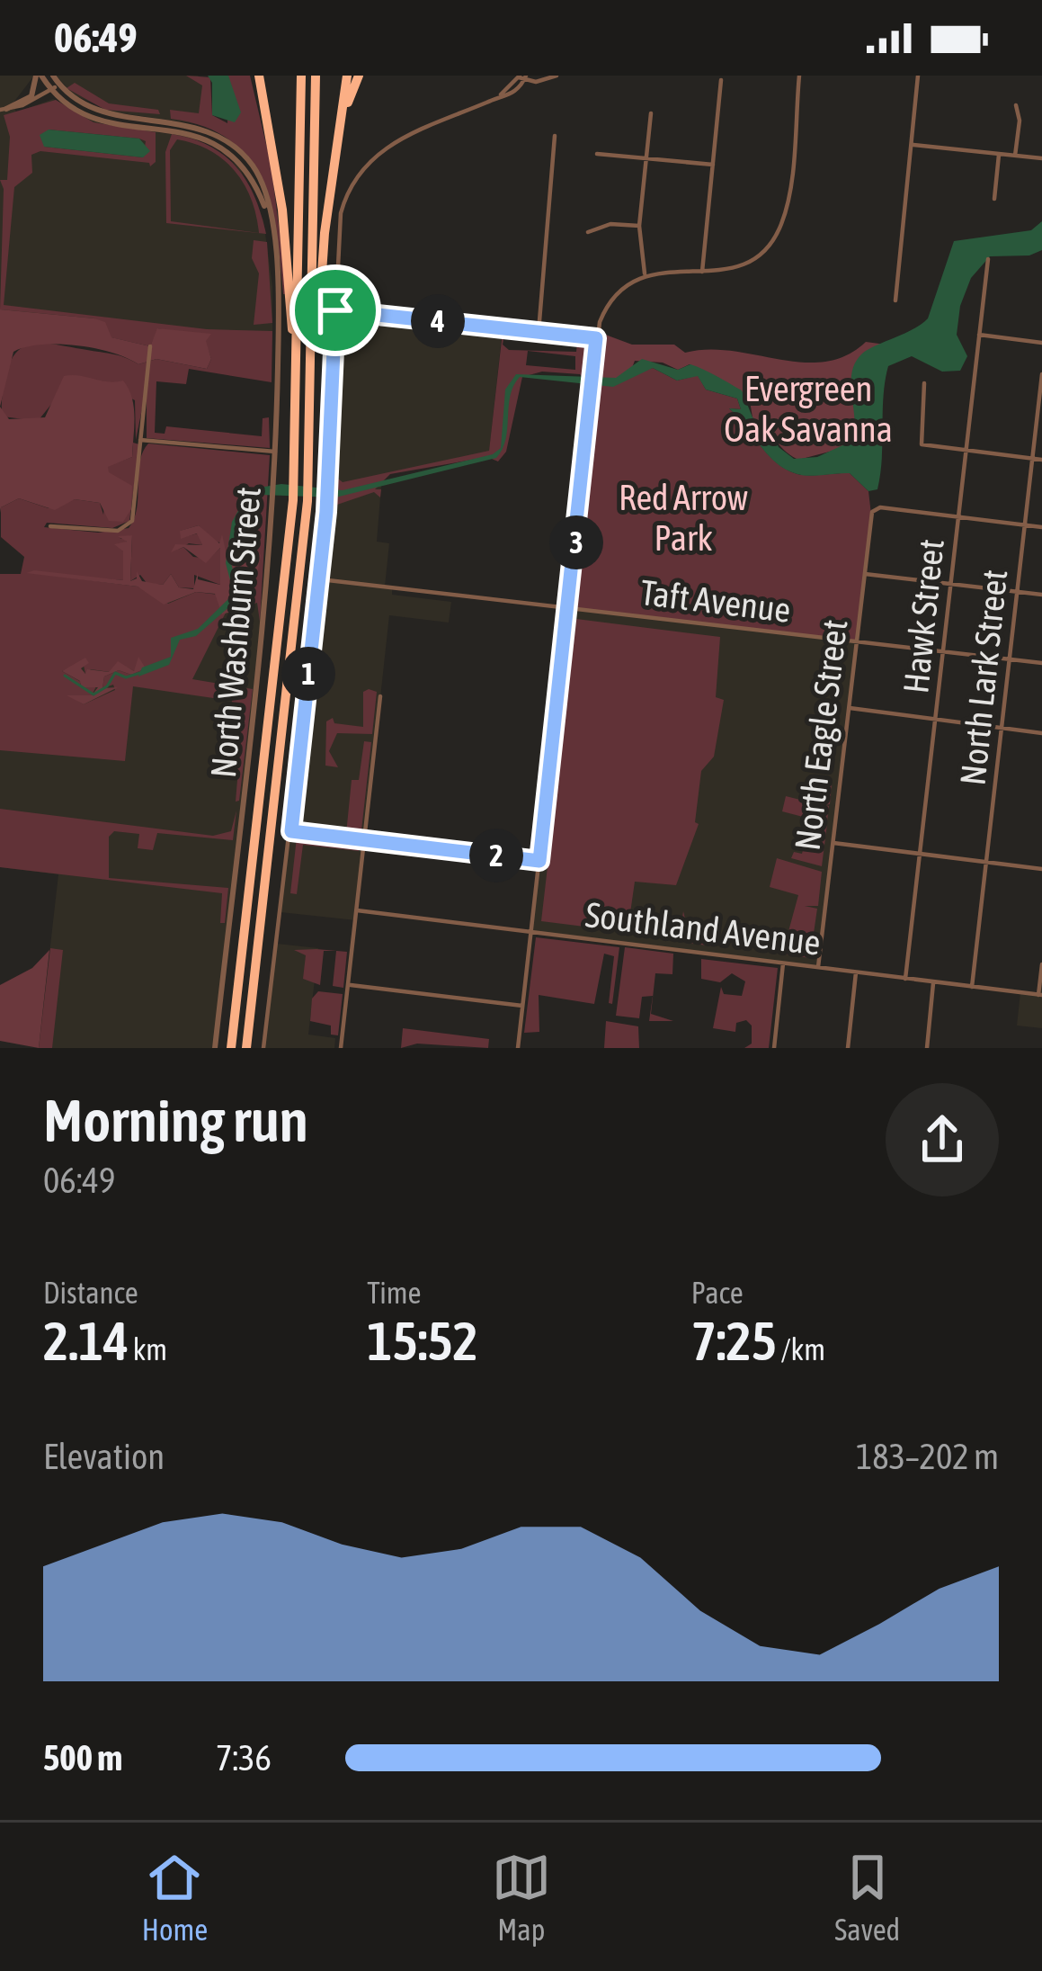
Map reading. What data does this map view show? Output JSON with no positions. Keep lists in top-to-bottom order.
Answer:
{
  "streets": {
    "street": [
      "Taft Avenue",
      "Hawk Street",
      "North Washburn Street",
      "North Lark Street",
      "North Eagle Street",
      "Southland Avenue"
    ]
  },
  "crossings": [
    ["Taft Avenue", "Hawk Street"],
    ["Taft Avenue", "North Lark Street"],
    ["Taft Avenue", "North Eagle Street"],
    ["Hawk Street", "North Eagle Street"],
    ["Hawk Street", "Southland Avenue"],
    ["North Lark Street", "Southland Avenue"],
    ["North Eagle Street", "Southland Avenue"]
  ],
  "parks": ["Evergreen Oak Savanna", "Red Arrow Park"],
  "page": {
    "status": "06:49",
    "pins": [
      "4",
      "3",
      "1",
      "2"
    ],
    "heading": ["Morning run", "06:49"],
    "stats": [
      ["Distance", "2.14 km"],
      ["Time", "15:52"],
      ["Pace", "7:25 /km"]
    ],
    "chart": ["Elevation", "183–202 m"],
    "list": [
      {
        "name": "500 m",
        "note": "7:36"
      }
    ],
    "tabs": ["Home", "Map", "Saved"]
  }
}
